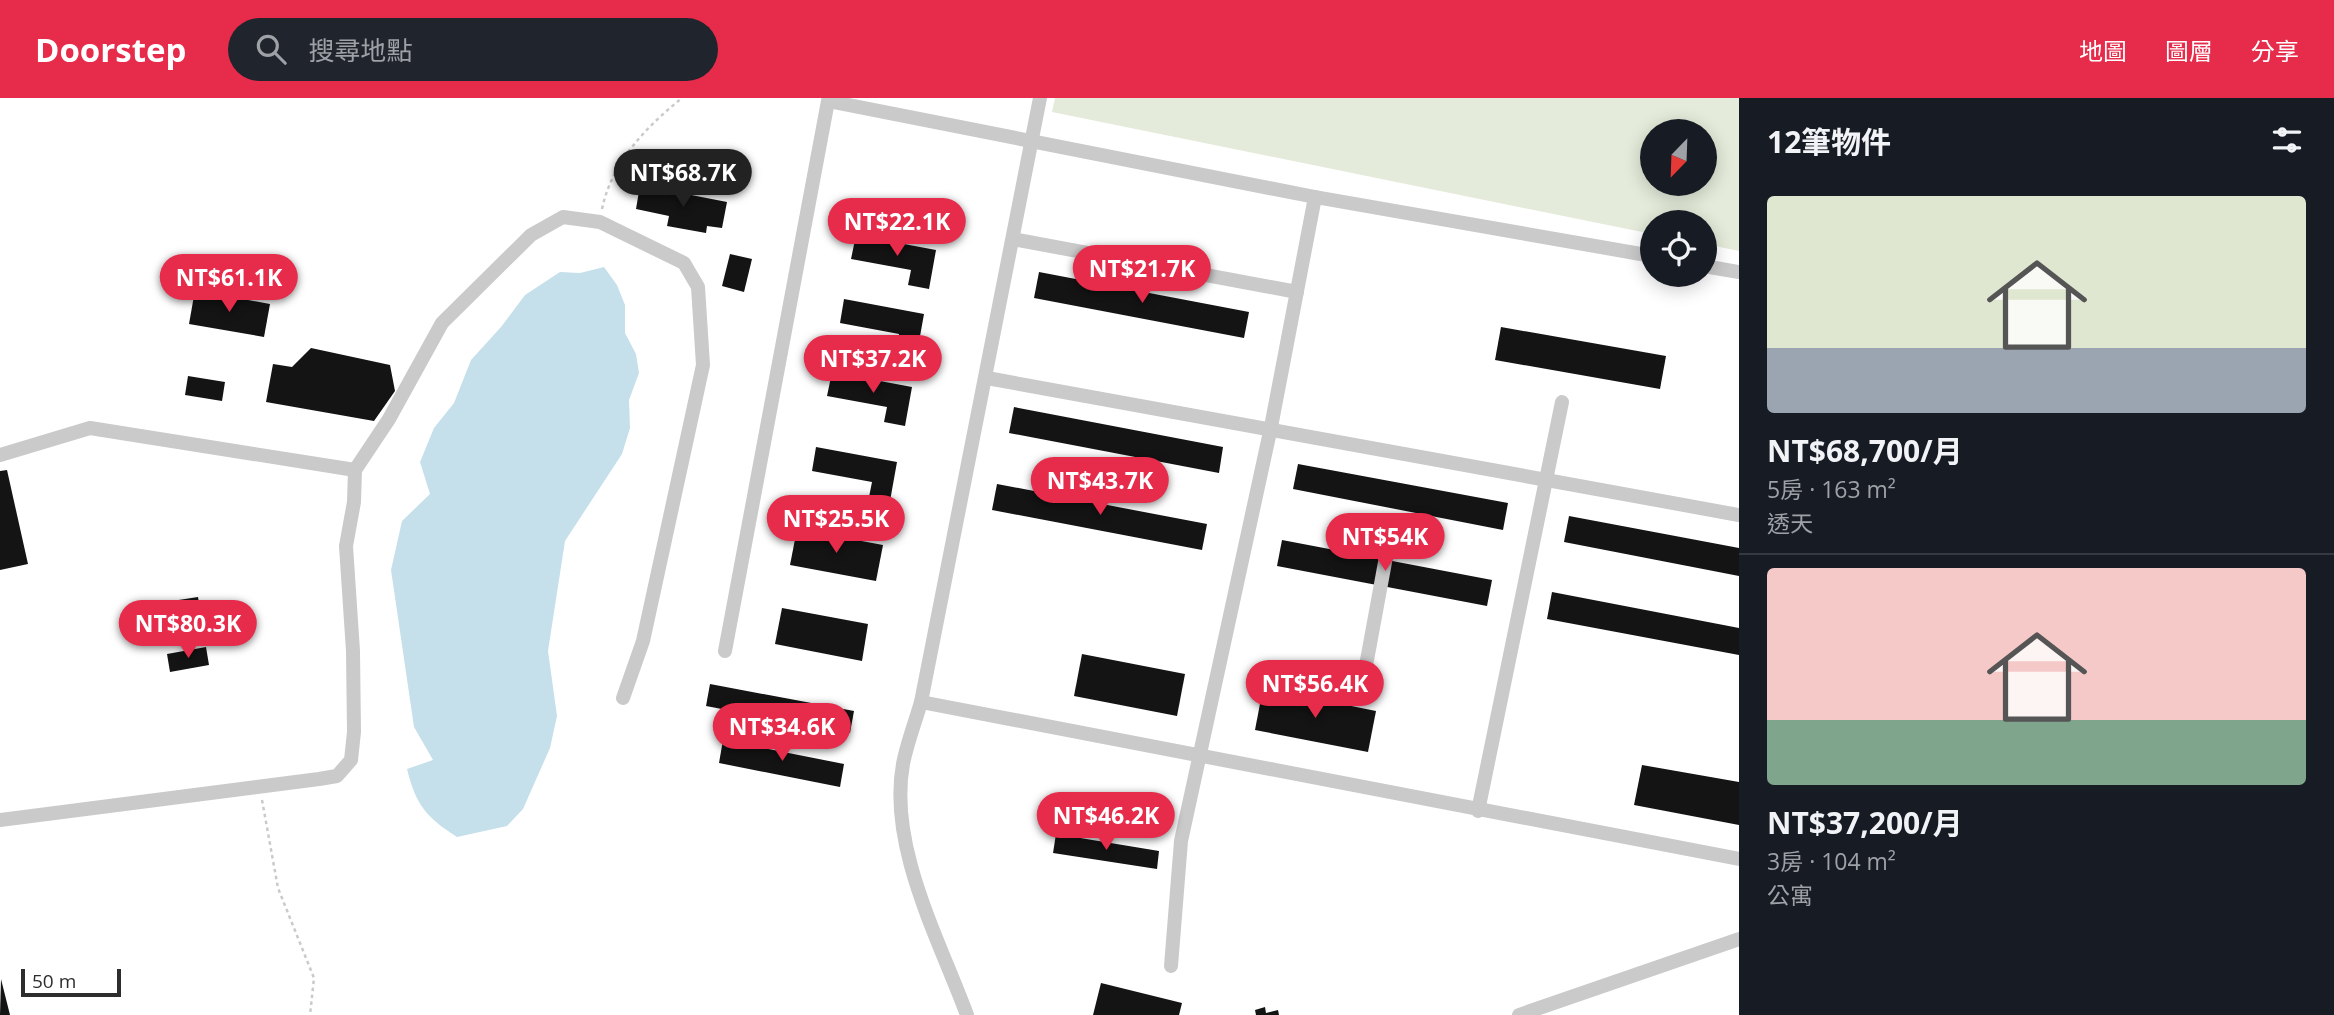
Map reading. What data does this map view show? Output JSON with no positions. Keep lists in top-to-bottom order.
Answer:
{
  "scale_bar": "50 m",
  "north": "bottom left",
  "page": {
    "header": "Doorstep",
    "search": "搜尋地點",
    "nav": ["地圖", "圖層", "分享"],
    "heading": "12筆物件",
    "price": [
      "NT$68.7K",
      "NT$22.1K",
      "NT$21.7K",
      "NT$61.1K",
      "NT$37.2K",
      "NT$43.7K",
      "NT$25.5K",
      "NT$54K",
      "NT$80.3K",
      "NT$56.4K",
      "NT$34.6K",
      "NT$46.2K"
    ],
    "list": [
      {
        "name": "NT$68,700/月",
        "note": "5房 · 163 m² · 透天"
      },
      {
        "name": "NT$37,200/月",
        "note": "3房 · 104 m² · 公寓"
      }
    ],
    "scale": "50 m"
  }
}
